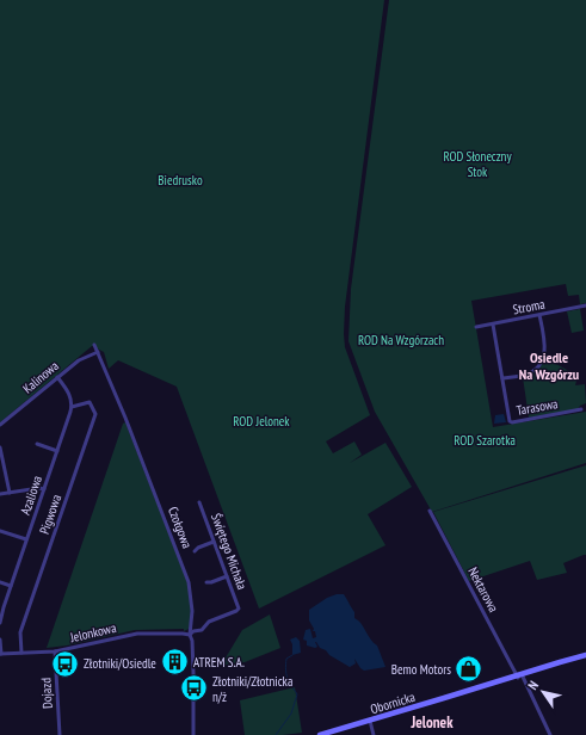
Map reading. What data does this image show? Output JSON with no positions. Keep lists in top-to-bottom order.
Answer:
{
  "streets": {
    "main road": ["Obornicka"],
    "street": [
      "Stroma",
      "Kalinowa",
      "Tarasowa",
      "Azaliowa",
      "Pigwowa",
      "Czołgowa",
      "Świętego Michała",
      "Nektarowa",
      "Jelonkowa",
      "Dojazd"
    ]
  },
  "crossings": [
    ["Stroma", "Tarasowa"],
    ["Kalinowa", "Czołgowa"],
    ["Azaliowa", "Pigwowa"],
    ["Pigwowa", "Jelonkowa"],
    ["Czołgowa", "Świętego Michała"],
    ["Czołgowa", "Jelonkowa"],
    ["Świętego Michała", "Jelonkowa"],
    ["Nektarowa", "Obornicka"],
    ["Jelonkowa", "Dojazd"]
  ],
  "districts": ["Osiedle Na Wzgórzu", "Jelonek"],
  "parks": [
    "ROD Słoneczny Stok",
    "Biedrusko",
    "ROD Na Wzgórzach",
    "ROD Jelonek",
    "ROD Szarotka"
  ],
  "places": {
    "building": ["ATREM S.A."],
    "bus stop": ["Złotniki/Osiedle", "Złotniki/Złotnicka n/ż"],
    "shop": ["Bemo Motors"]
  },
  "north": "top left"
}
